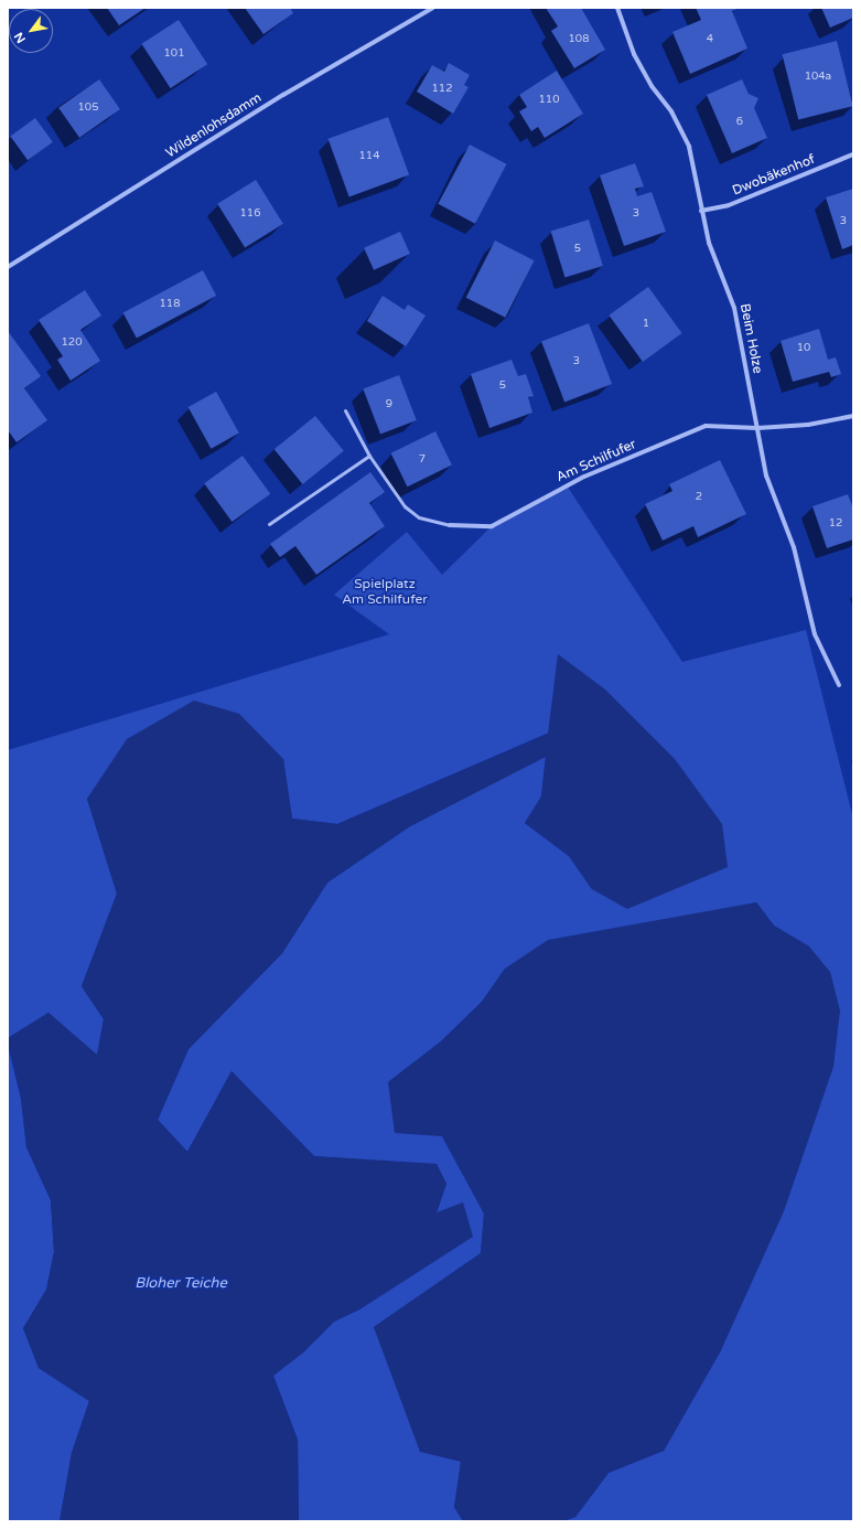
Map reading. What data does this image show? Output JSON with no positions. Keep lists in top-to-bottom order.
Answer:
{
  "streets": {
    "street": [
      "Wildenlohsdamm",
      "Dwobäkenhof",
      "Beim Holze",
      "Am Schilfufer"
    ]
  },
  "crossings": [
    ["Dwobäkenhof", "Beim Holze"],
    ["Beim Holze", "Am Schilfufer"]
  ],
  "water": ["Bloher Teiche"],
  "parks": ["Spielplatz Am Schilfufer"],
  "house_numbers": [
    "108",
    "4",
    "101",
    "104a",
    "112",
    "110",
    "105",
    "6",
    "114",
    "116",
    "3",
    "3",
    "5",
    "118",
    "1",
    "120",
    "10",
    "3",
    "5",
    "9",
    "7",
    "2",
    "12"
  ],
  "north": "bottom left"
}
